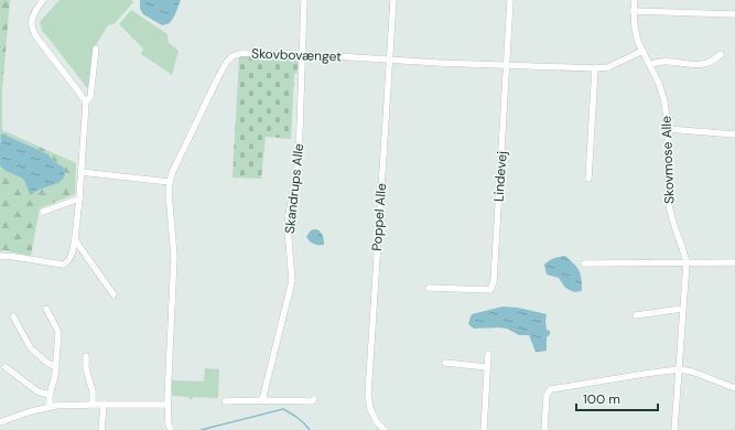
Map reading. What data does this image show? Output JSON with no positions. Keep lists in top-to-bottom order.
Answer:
{
  "streets": {
    "street": [
      "Skovbovænget",
      "Skovmose Alle",
      "Lindevej",
      "Skandrups Alle",
      "Poppel Alle"
    ]
  },
  "crossings": [
    ["Skovbovænget", "Skovmose Alle"],
    ["Skovbovænget", "Lindevej"],
    ["Skovbovænget", "Skandrups Alle"],
    ["Skovbovænget", "Poppel Alle"]
  ],
  "scale_bar": "100 m"
}
